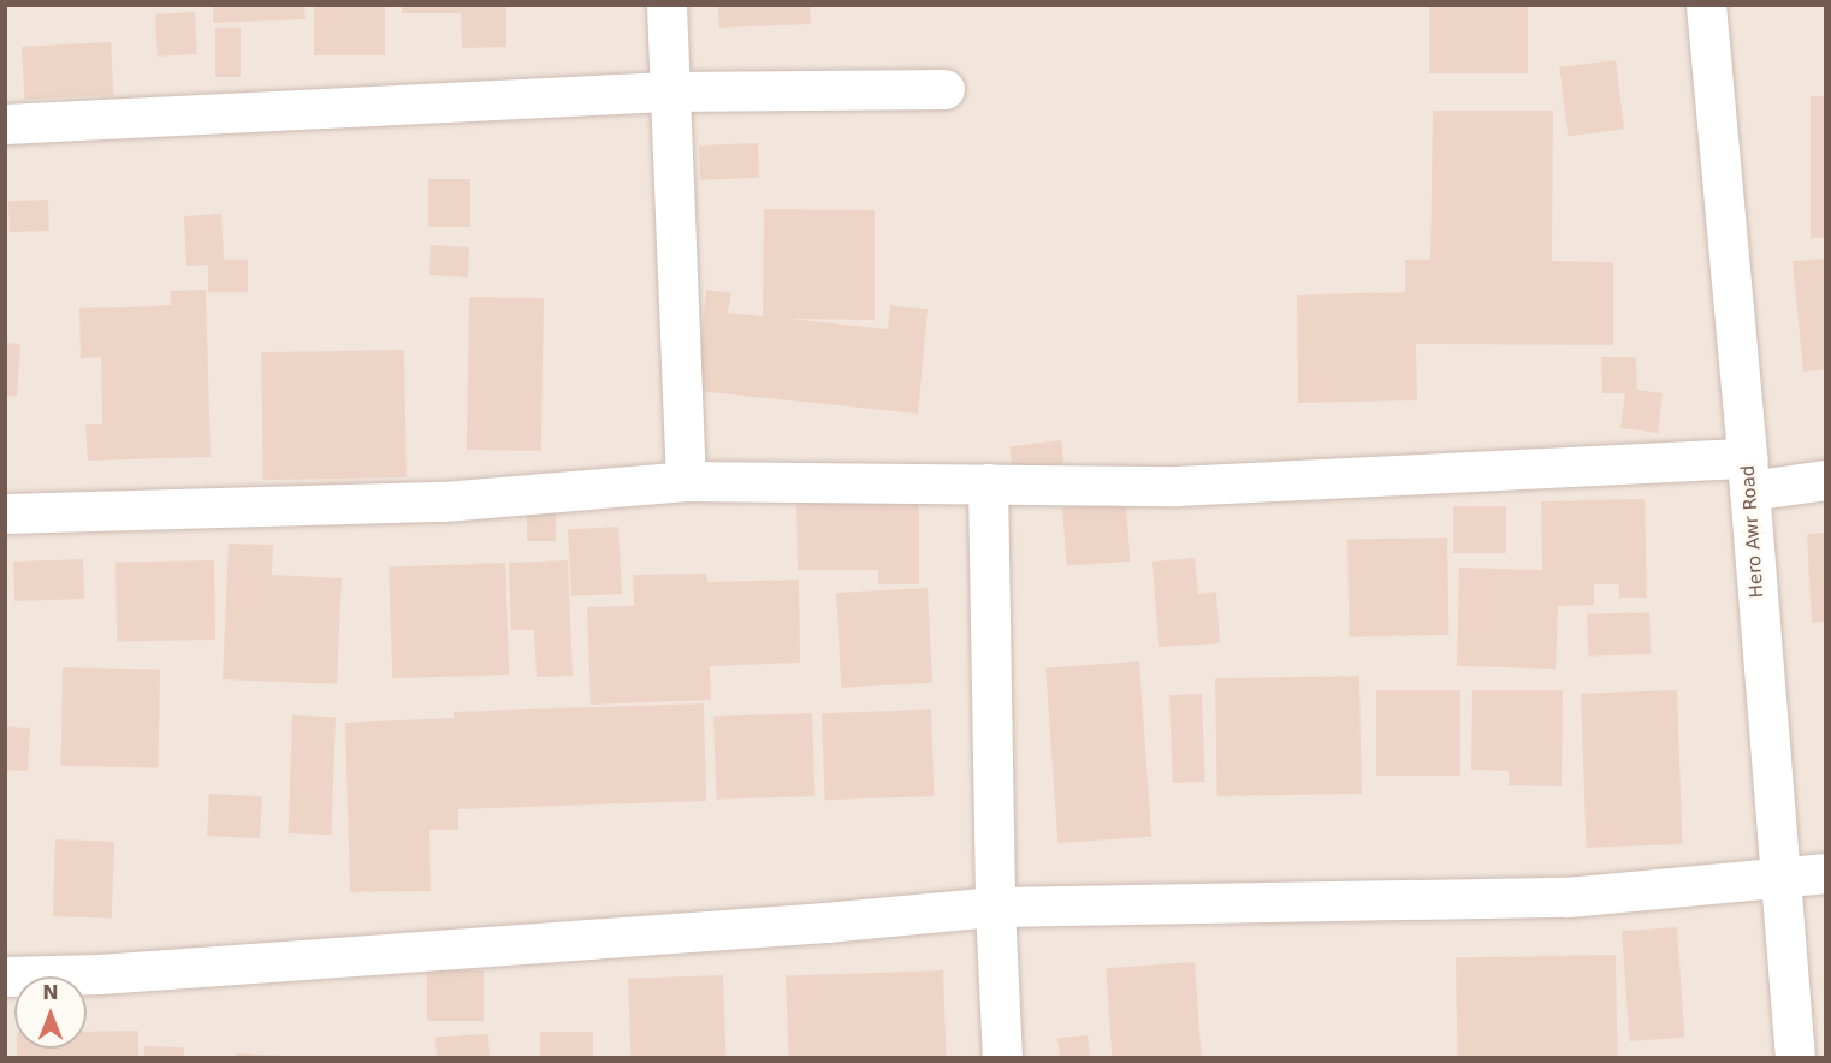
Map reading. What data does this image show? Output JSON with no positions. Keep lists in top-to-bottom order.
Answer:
{
  "streets": {
    "street": ["Hero Awr Road"]
  },
  "north": "top"
}
